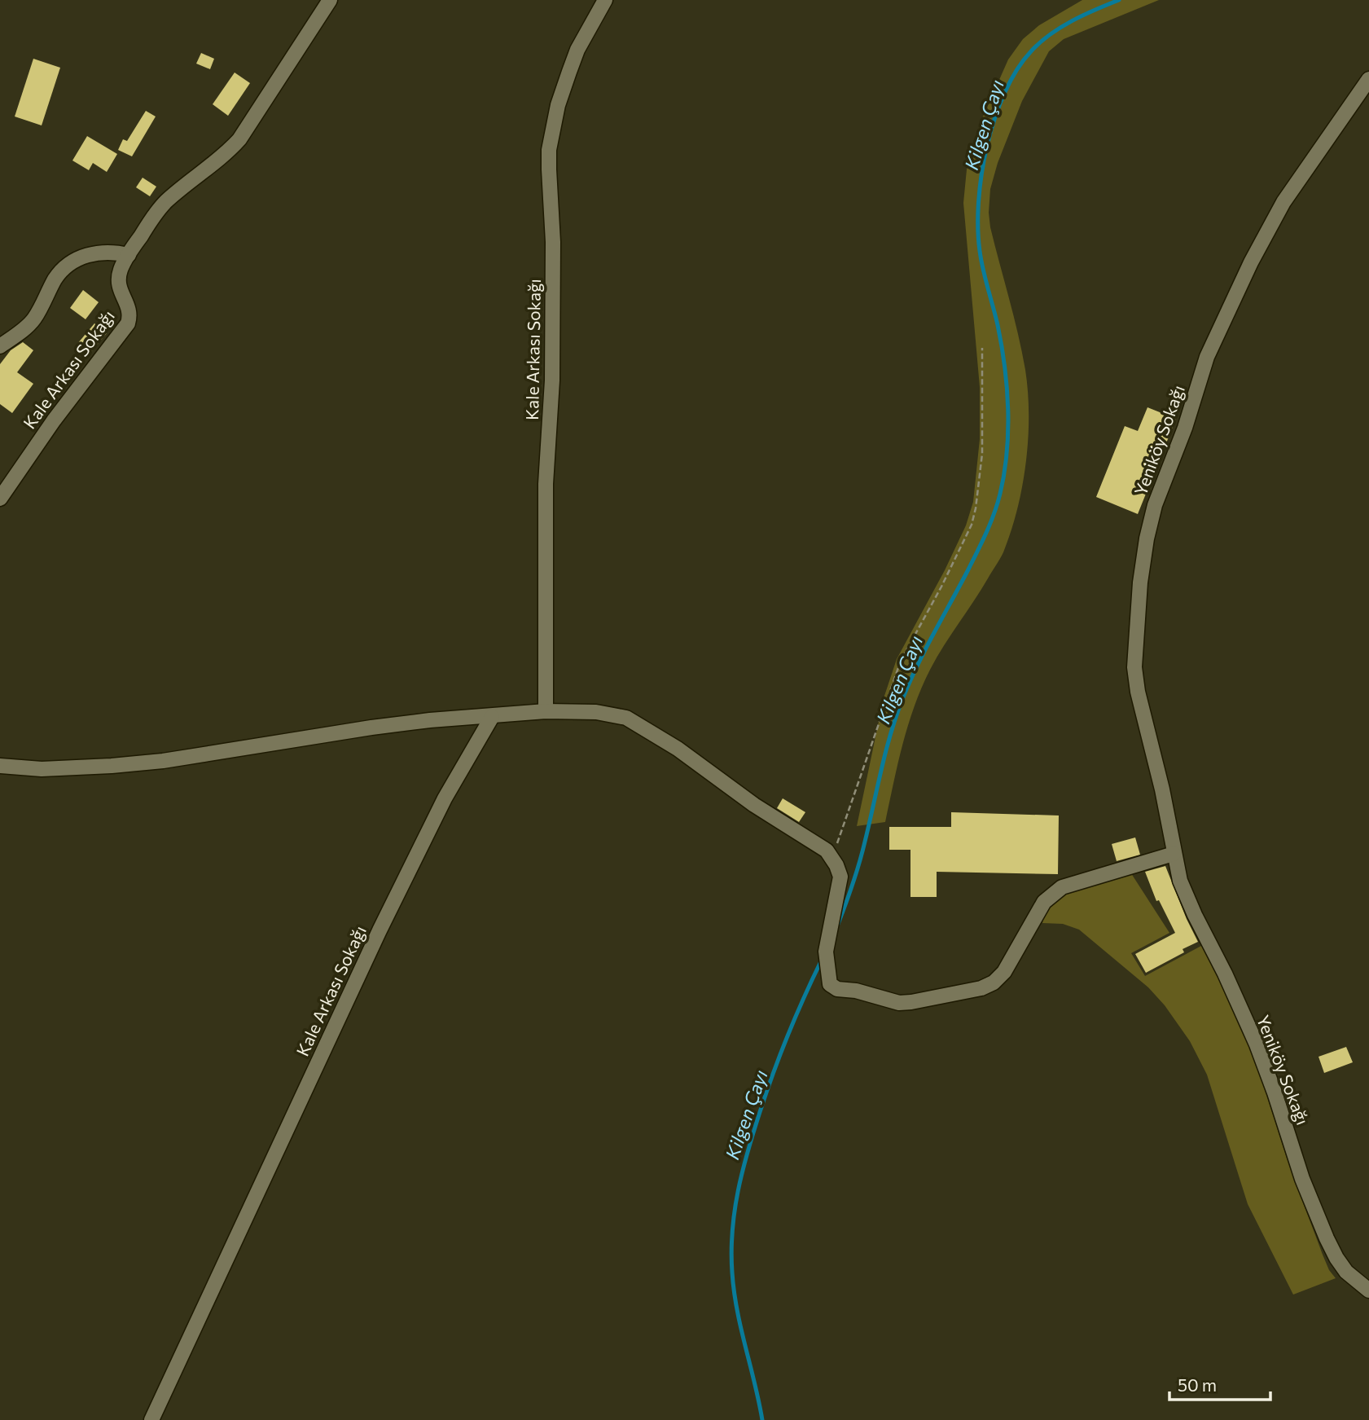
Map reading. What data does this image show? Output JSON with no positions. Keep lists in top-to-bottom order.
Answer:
{
  "streets": {
    "street": ["Kale Arkası Sokağı", "Yeniköy Sokağı"]
  },
  "water": ["Kilgen Çayı"],
  "scale_bar": "50 m"
}
